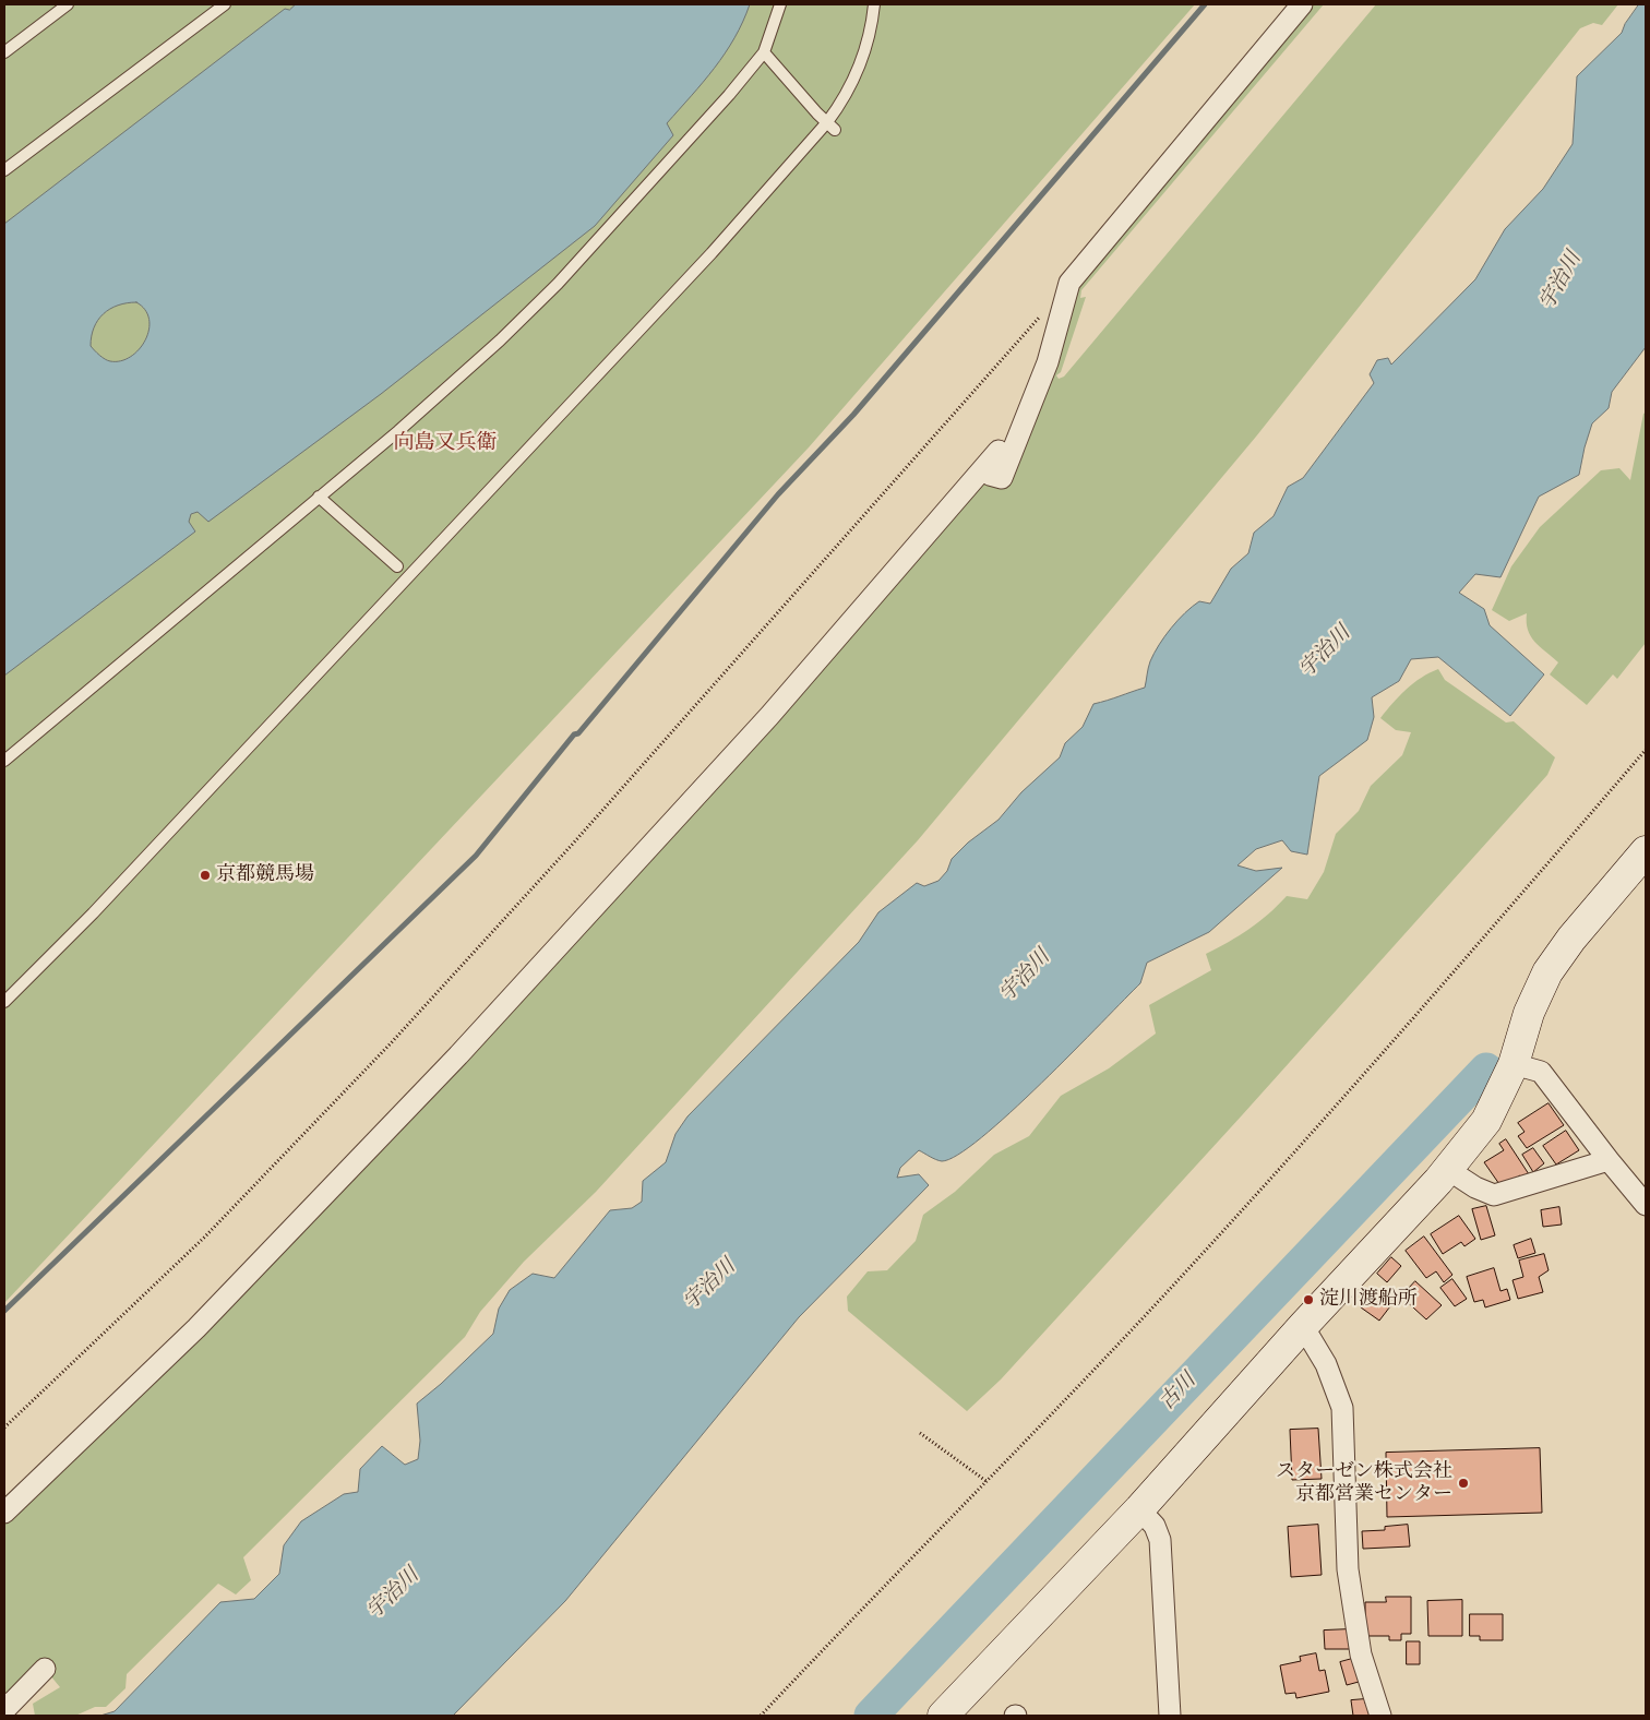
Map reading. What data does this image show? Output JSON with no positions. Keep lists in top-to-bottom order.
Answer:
{
  "districts": ["向島又兵衛"],
  "water": ["宇治川", "古川"],
  "places": ["京都競馬場", "淀川渡船所", "スターゼン株式会社 京都営業センター"]
}
